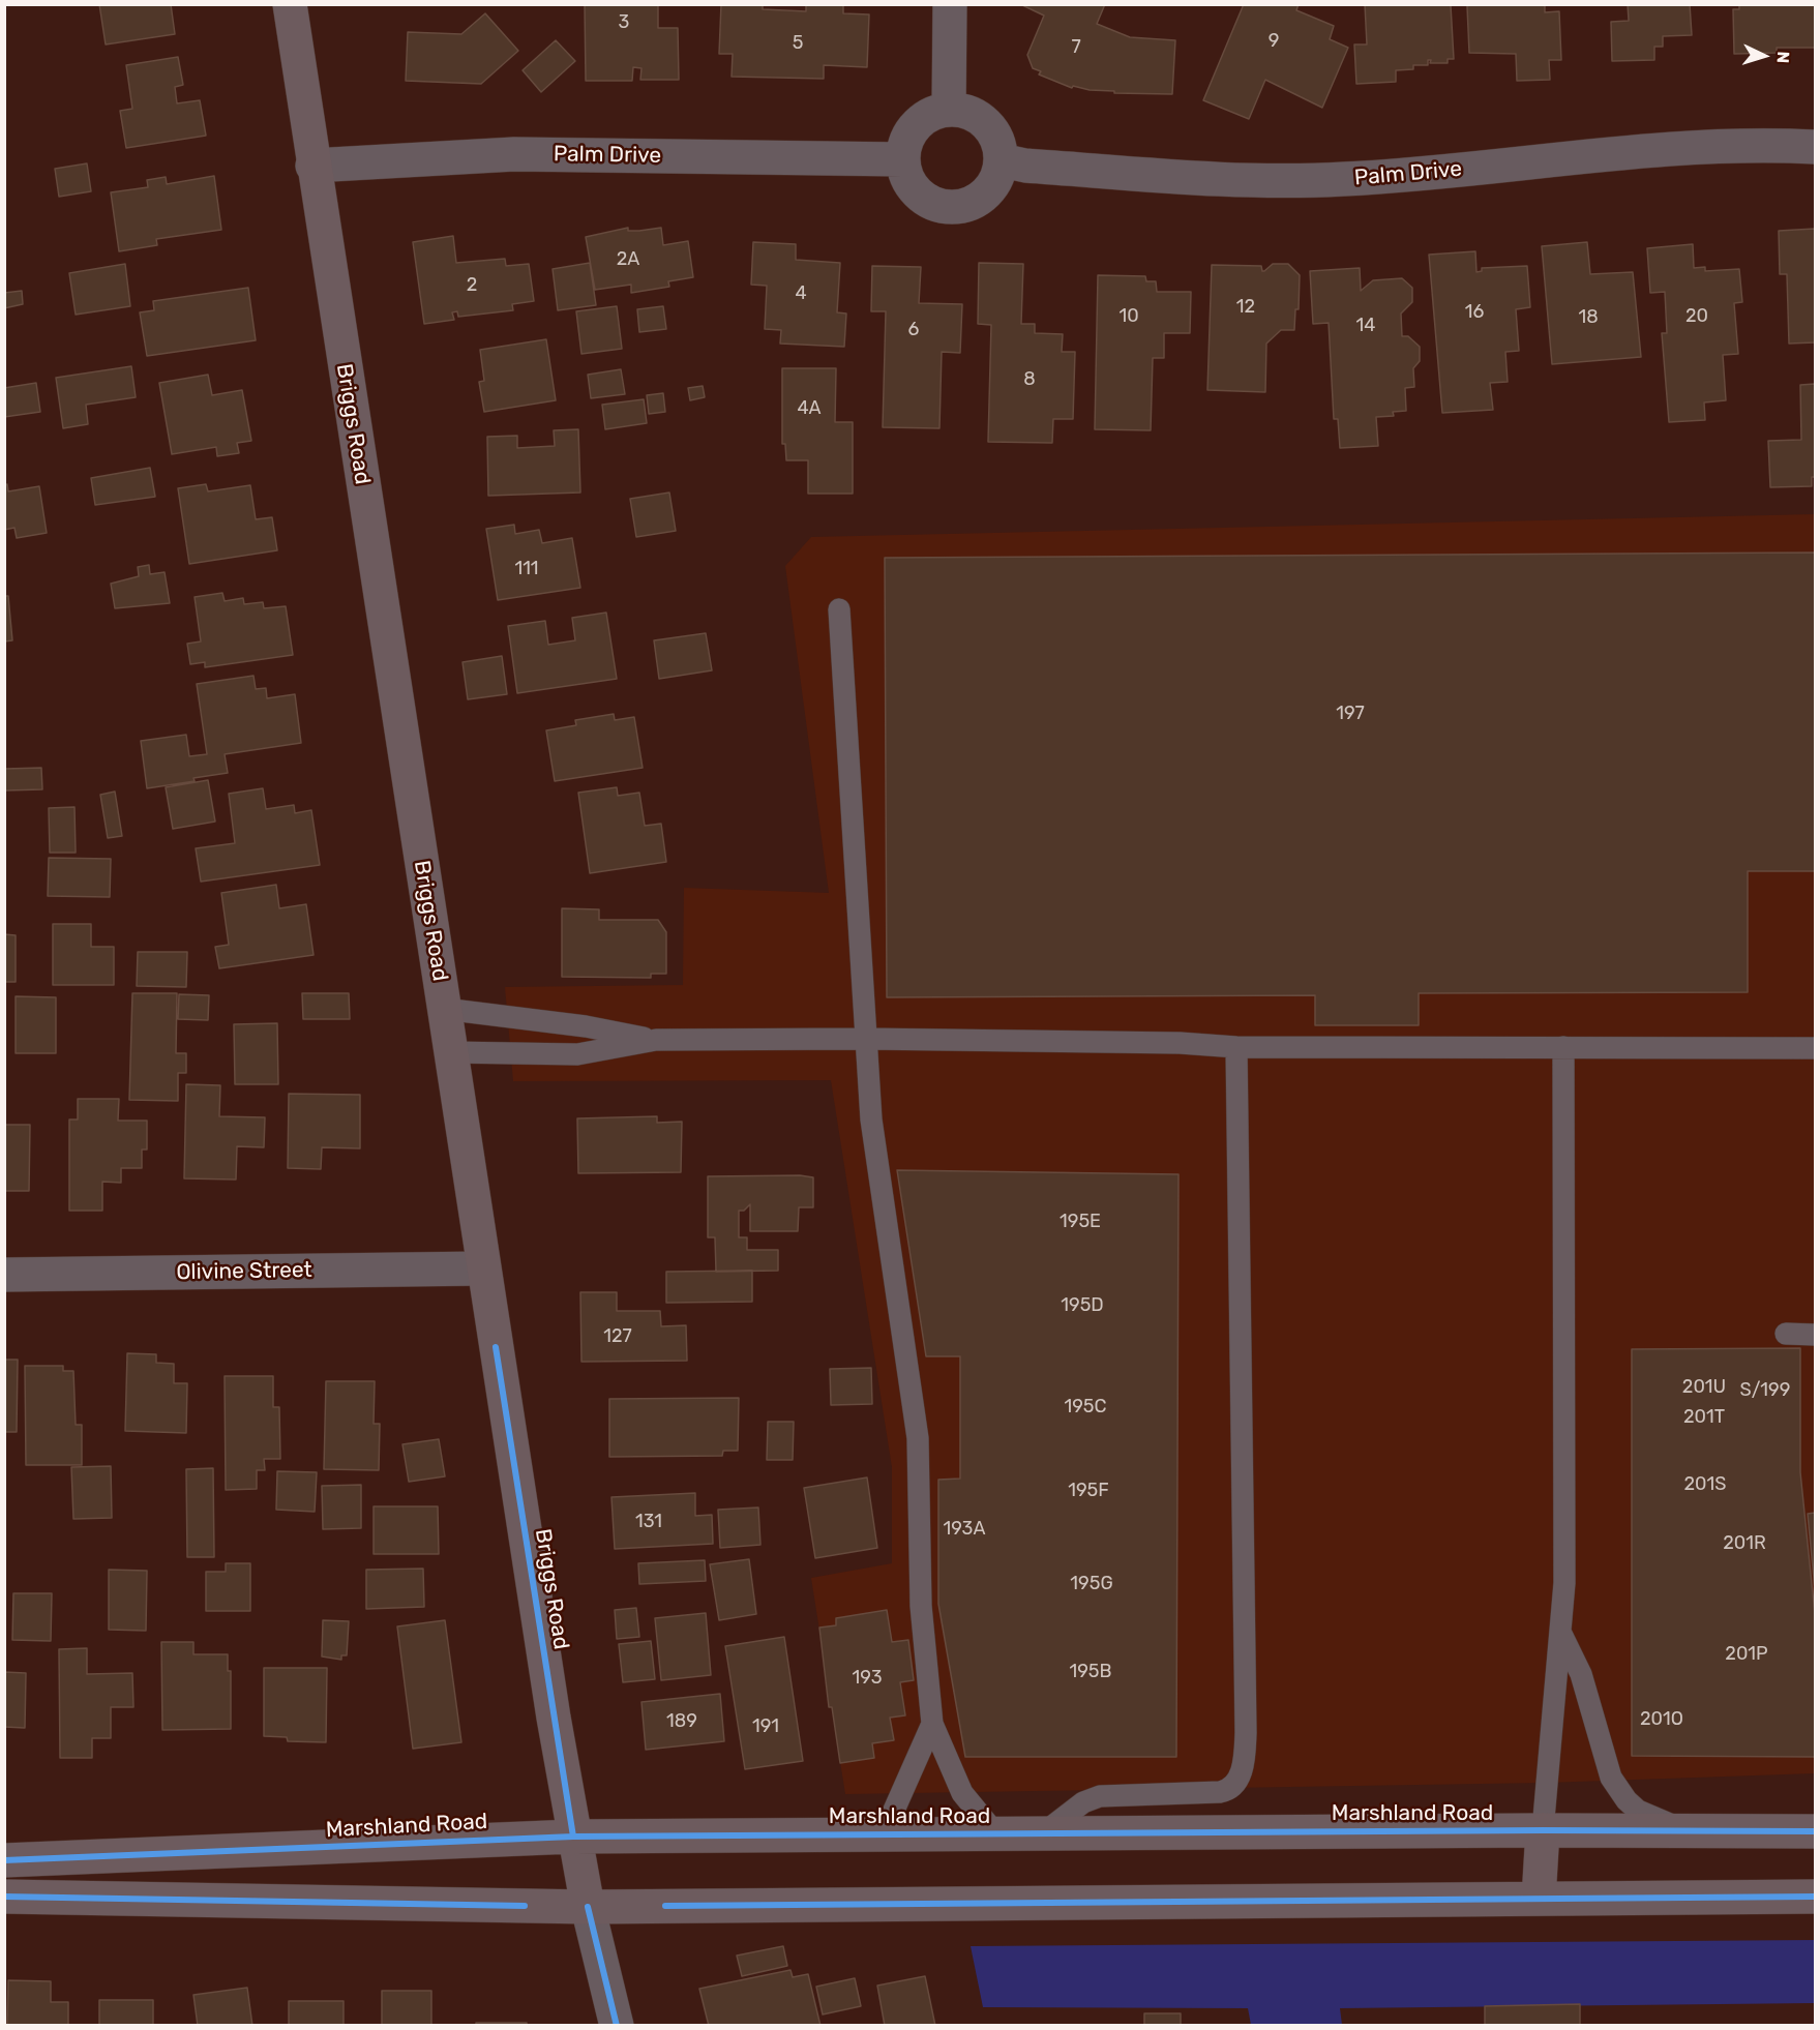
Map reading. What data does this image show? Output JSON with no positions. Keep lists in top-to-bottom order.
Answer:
{
  "streets": {
    "main road": ["Briggs Road", "Marshland Road"],
    "street": ["Palm Drive", "Olivine Street"]
  },
  "crossings": [
    ["Palm Drive", "Briggs Road"],
    ["Briggs Road", "Olivine Street"],
    ["Briggs Road", "Marshland Road"]
  ],
  "house_numbers": [
    "3",
    "9",
    "5",
    "7",
    "2A",
    "2",
    "4",
    "12",
    "16",
    "10",
    "20",
    "18",
    "14",
    "6",
    "8",
    "4A",
    "111",
    "197",
    "195E",
    "195D",
    "127",
    "201U",
    "S/199",
    "195C",
    "201T",
    "201S",
    "195F",
    "131",
    "193A",
    "201R",
    "195G",
    "201P",
    "195B",
    "193",
    "201O",
    "189",
    "191"
  ],
  "north": "right"
}
